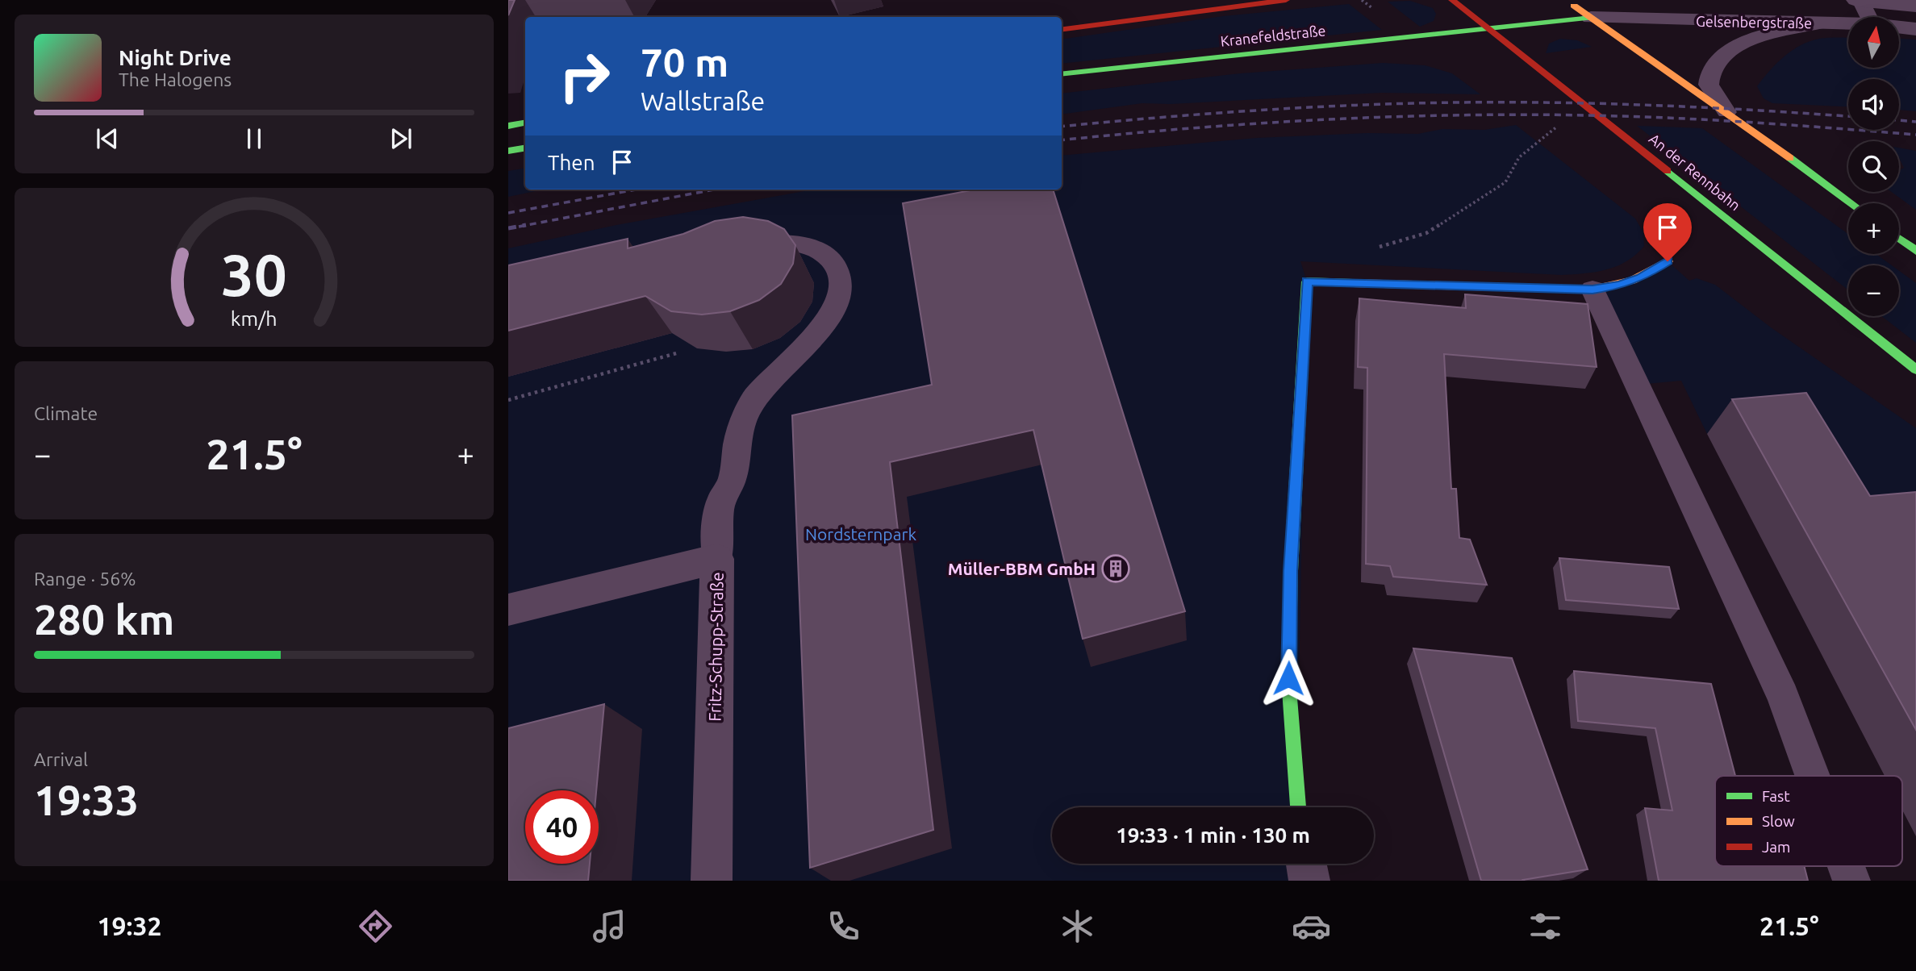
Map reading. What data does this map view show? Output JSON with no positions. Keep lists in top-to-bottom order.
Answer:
{
  "streets": {
    "street": [
      "Gelsenbergstraße",
      "Kranefeldstraße",
      "An der Rennbahn",
      "Fritz-Schupp-Straße"
    ]
  },
  "crossings": [
    ["Gelsenbergstraße", "Kranefeldstraße"],
    ["Kranefeldstraße", "An der Rennbahn"]
  ],
  "parks": ["Nordsternpark"],
  "places": {
    "building": ["Müller-BBM GmbH"]
  },
  "legend": ["Fast", "Slow", "Jam"],
  "north": "top",
  "page": {
    "map_buttons": ["+", "−"],
    "turn": ["70 m", "Wallstraße"],
    "song": ["Night Drive", "The Halogens"],
    "then": "Then",
    "tile": [
      "Climate",
      ["Range · 56%", "280 km"],
      ["Arrival", "19:33"]
    ],
    "heat": ["−", "21.5°", "+"],
    "limit": "40",
    "trip": "19:33 · 1 min · 130 m",
    "tabs": ["19:32", "21.5°"],
    "gauge": ["30", "km/h"]
  }
}
